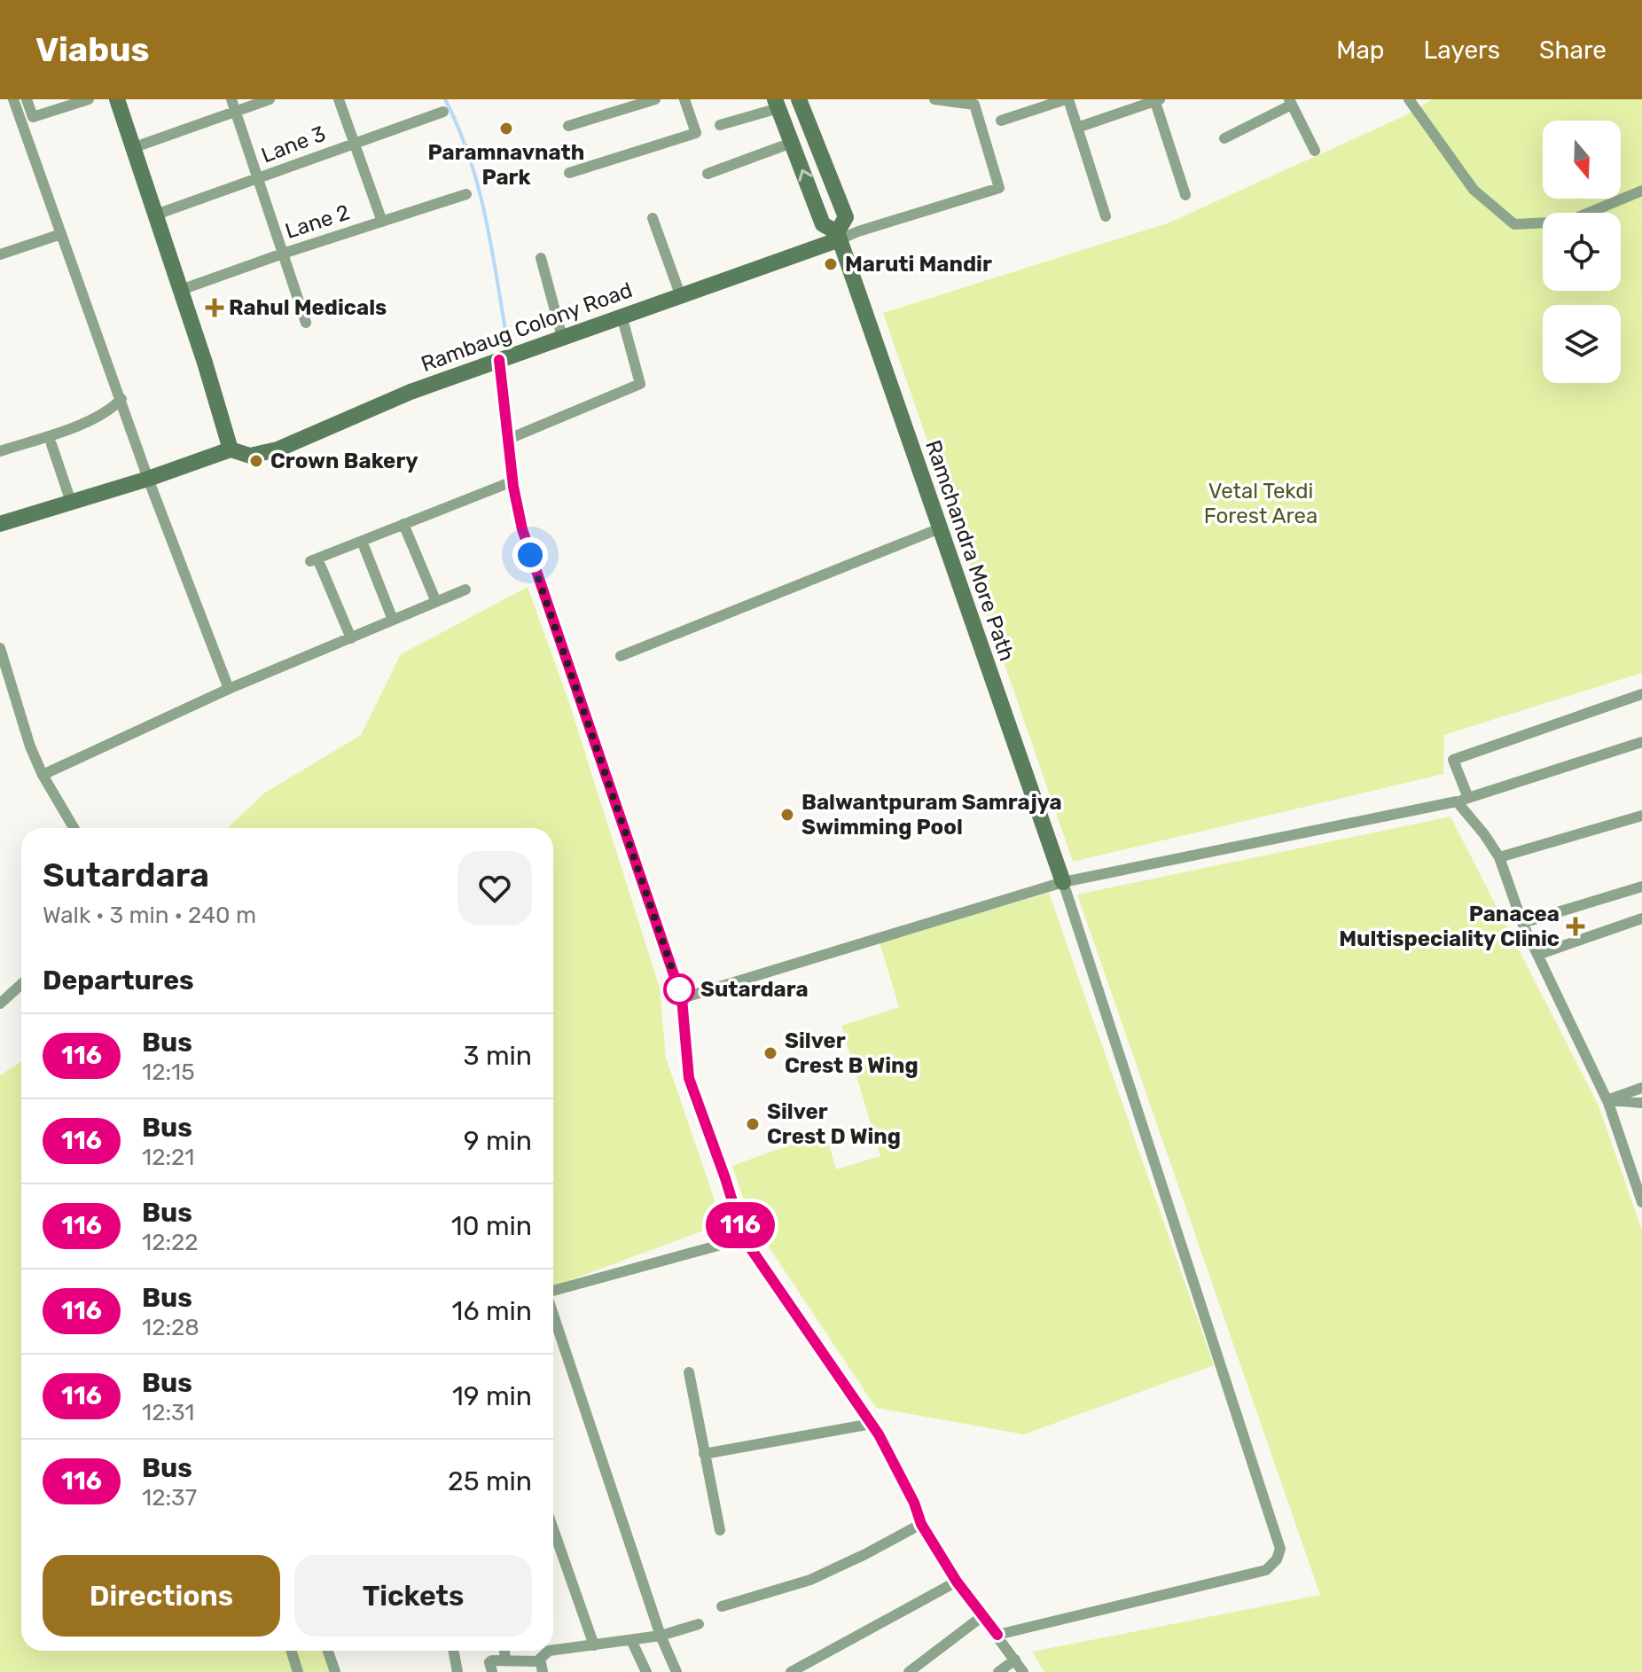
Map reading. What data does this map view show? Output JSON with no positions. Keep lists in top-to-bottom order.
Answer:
{
  "streets": {
    "street": [
      "Lane 3",
      "Lane 2",
      "Rambaug Colony Road",
      "Ramchandra More Path"
    ]
  },
  "crossings": [
    ["Rambaug Colony Road", "Ramchandra More Path"]
  ],
  "parks": ["Vetal Tekdi Forest Area"],
  "places": {
    "other": [
      "Paramnavnath Park",
      "Maruti Mandir",
      "Crown Bakery",
      "Balwantpuram Samrajya Swimming Pool",
      "Sutardara",
      "Silver Crest B Wing",
      "Silver Crest D Wing"
    ],
    "health": ["Rahul Medicals", "Panacea Multispeciality Clinic"]
  },
  "lines": ["bus line 116"],
  "north": "bottom",
  "page": {
    "header": "Viabus",
    "nav": ["Map", "Layers", "Share"],
    "on_map": "116",
    "heading": [
      ["Sutardara", "Walk · 3 min · 240 m"],
      "Departures"
    ],
    "list": [
      {
        "mark": "116",
        "name": "Bus",
        "note": "12:15",
        "value": "3 min"
      },
      {
        "mark": "116",
        "name": "Bus",
        "note": "12:21",
        "value": "9 min"
      },
      {
        "mark": "116",
        "name": "Bus",
        "note": "12:22",
        "value": "10 min"
      },
      {
        "mark": "116",
        "name": "Bus",
        "note": "12:28",
        "value": "16 min"
      },
      {
        "mark": "116",
        "name": "Bus",
        "note": "12:31",
        "value": "19 min"
      },
      {
        "mark": "116",
        "name": "Bus",
        "note": "12:37",
        "value": "25 min"
      }
    ],
    "buttons": ["Directions", "Tickets"]
  }
}
